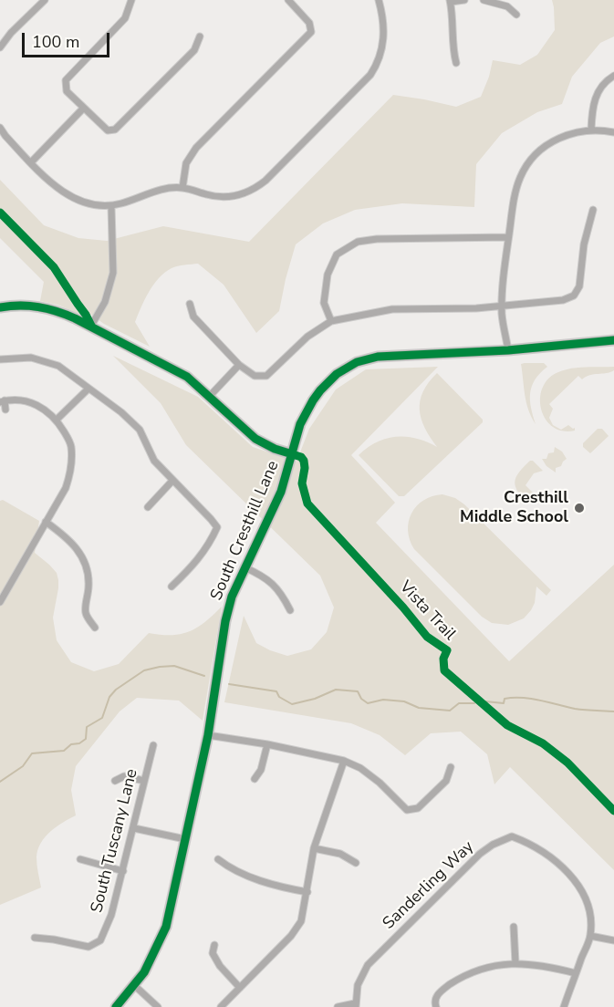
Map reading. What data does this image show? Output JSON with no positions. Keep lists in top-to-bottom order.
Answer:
{
  "streets": {
    "street": ["South Cresthill Lane", "South Tuscany Lane", "Sanderling Way"],
    "cycle path": ["Vista Trail"]
  },
  "places": ["Cresthill Middle School"],
  "scale_bar": "100 m"
}
